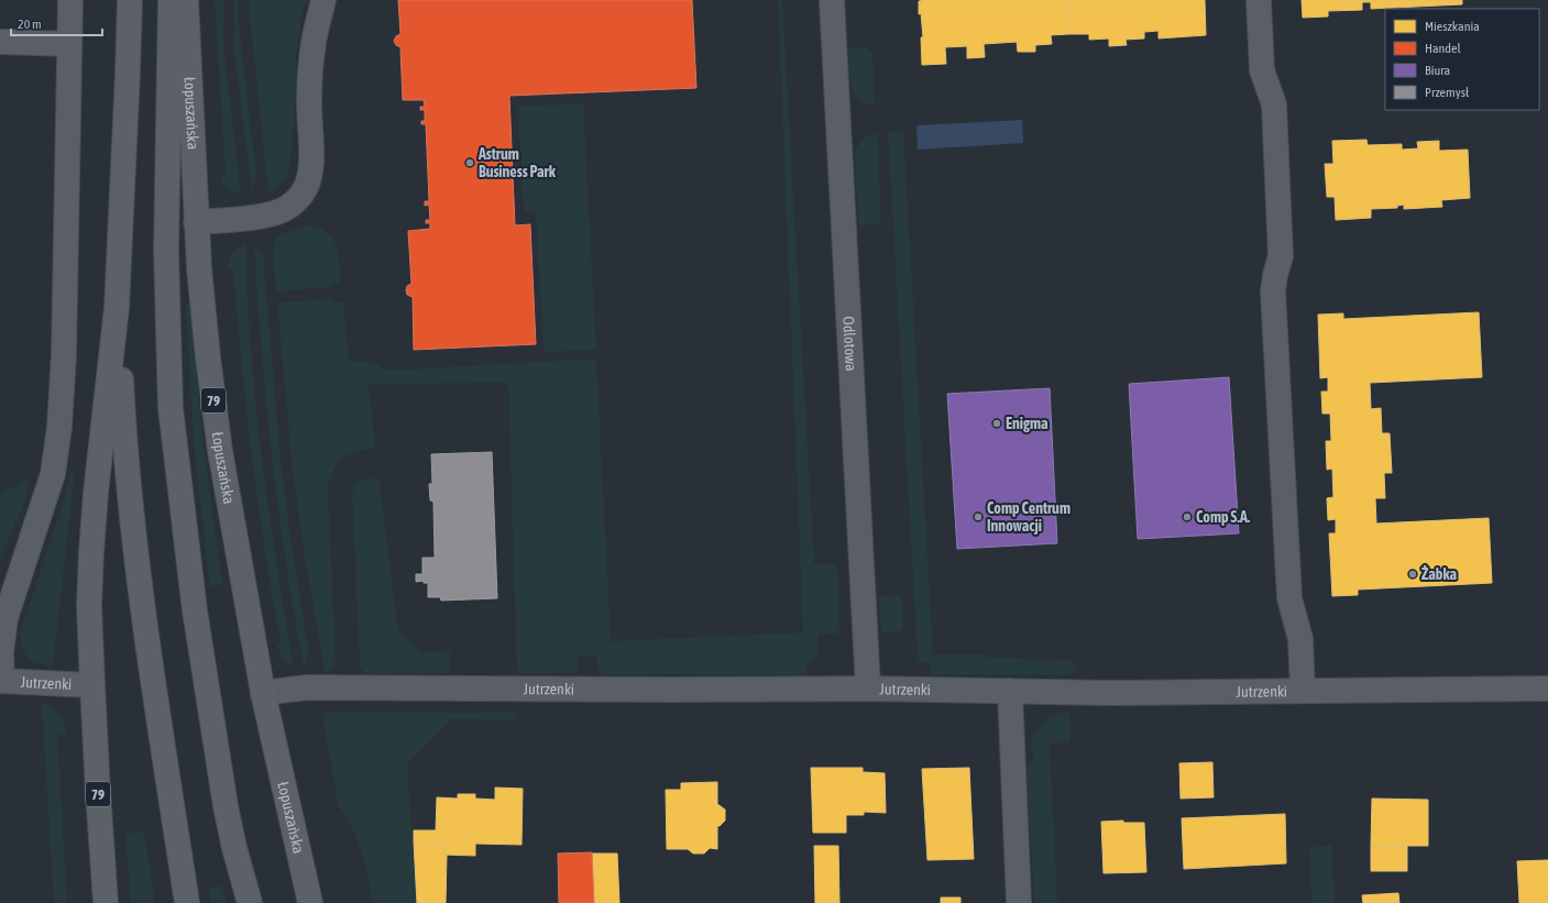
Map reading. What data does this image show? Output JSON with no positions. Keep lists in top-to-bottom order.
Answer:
{
  "streets": {
    "main road": ["Łopuszańska", "79"],
    "street": ["Odlotowa", "Jutrzenki"]
  },
  "crossings": [
    ["Łopuszańska", "Jutrzenki"],
    ["Odlotowa", "Jutrzenki"],
    ["79", "Jutrzenki"]
  ],
  "places": [
    "Astrum Business Park",
    "Enigma",
    "Comp Centrum Innowacji",
    "Comp S.A.",
    "Żabka"
  ],
  "legend": [
    "Mieszkania",
    "Handel",
    "Biura",
    "Przemysł"
  ],
  "scale_bar": "20 m"
}
